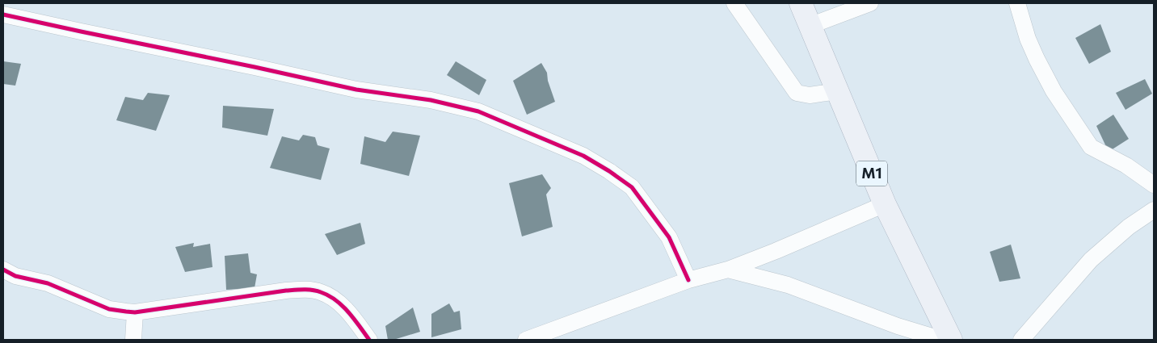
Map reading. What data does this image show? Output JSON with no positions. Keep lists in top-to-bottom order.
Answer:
{
  "streets": {
    "main road": ["M1"]
  }
}
